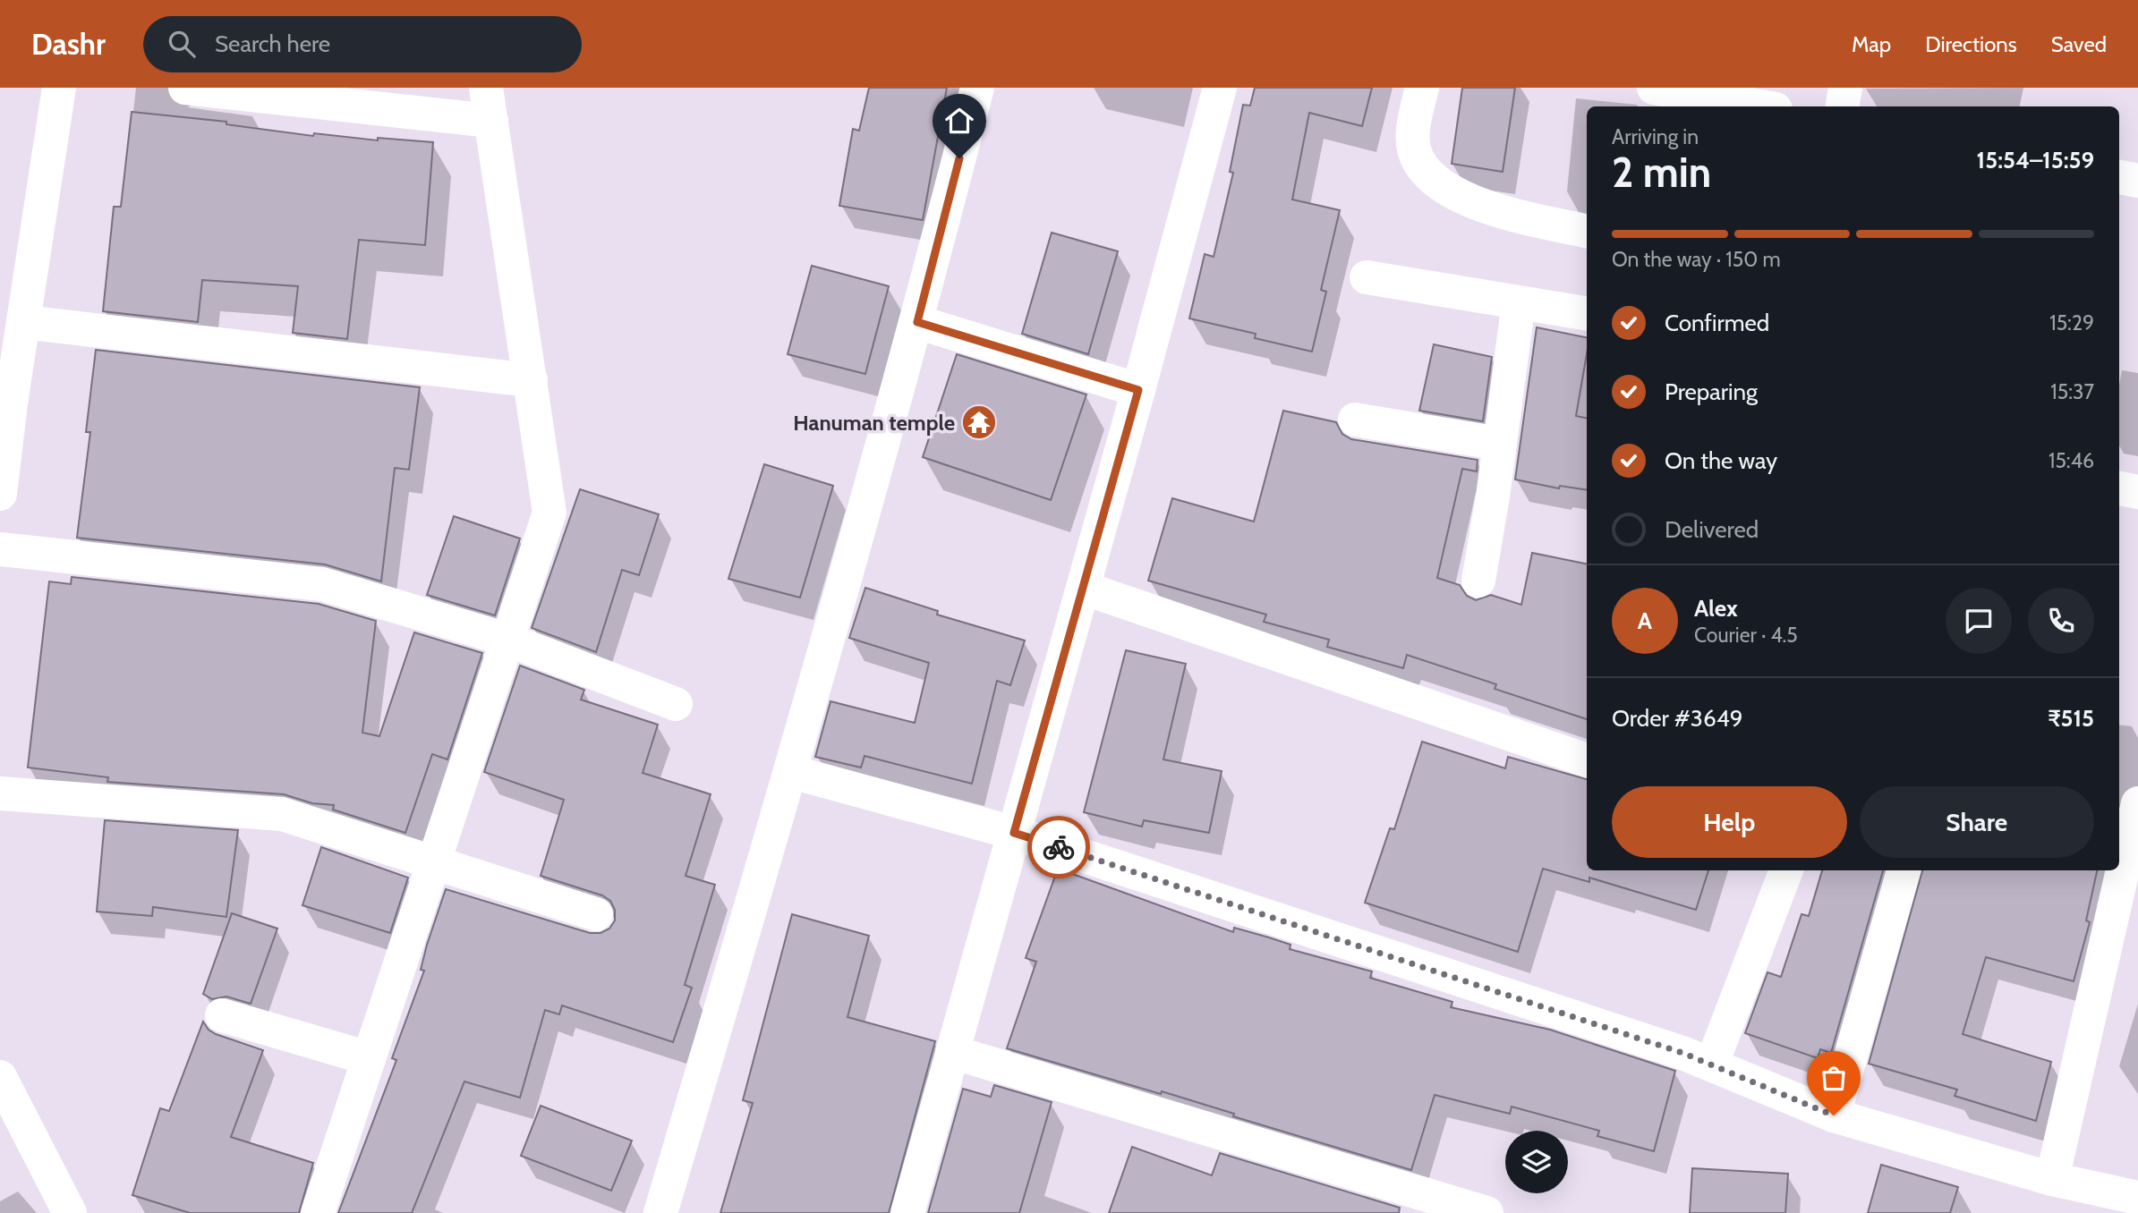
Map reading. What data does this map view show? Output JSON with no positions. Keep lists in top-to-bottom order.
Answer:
{
  "places": {
    "temple": ["Hanuman temple"]
  },
  "page": {
    "header": "Dashr",
    "search": "Search here",
    "nav": ["Map", "Directions", "Saved"],
    "heading": ["2 min", "Arriving in", "15:54–15:59"],
    "panel": [
      "Alex",
      "Courier · 4.5",
      "Order #3649",
      "₹515"
    ],
    "bar": "On the way · 150 m",
    "list": [
      ["Confirmed", "15:29"],
      ["Preparing", "15:37"],
      ["On the way", "15:46"],
      "Delivered"
    ],
    "round": "A",
    "buttons": ["Help", "Share"]
  }
}
